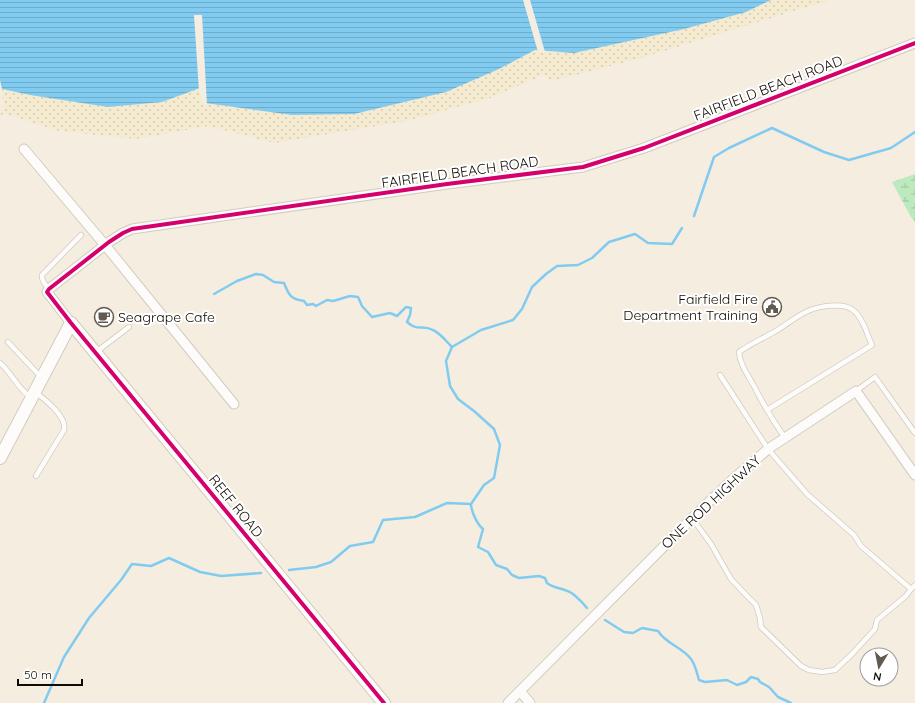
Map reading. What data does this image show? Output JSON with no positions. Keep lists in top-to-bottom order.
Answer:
{
  "streets": {
    "street": ["FAIRFIELD BEACH ROAD", "ONE ROD HIGHWAY", "REEF ROAD"]
  },
  "places": {
    "public building": ["Fairfield Fire Department Training"],
    "cafe": ["Seagrape Cafe"]
  },
  "scale_bar": "50 m",
  "north": "bottom"
}
